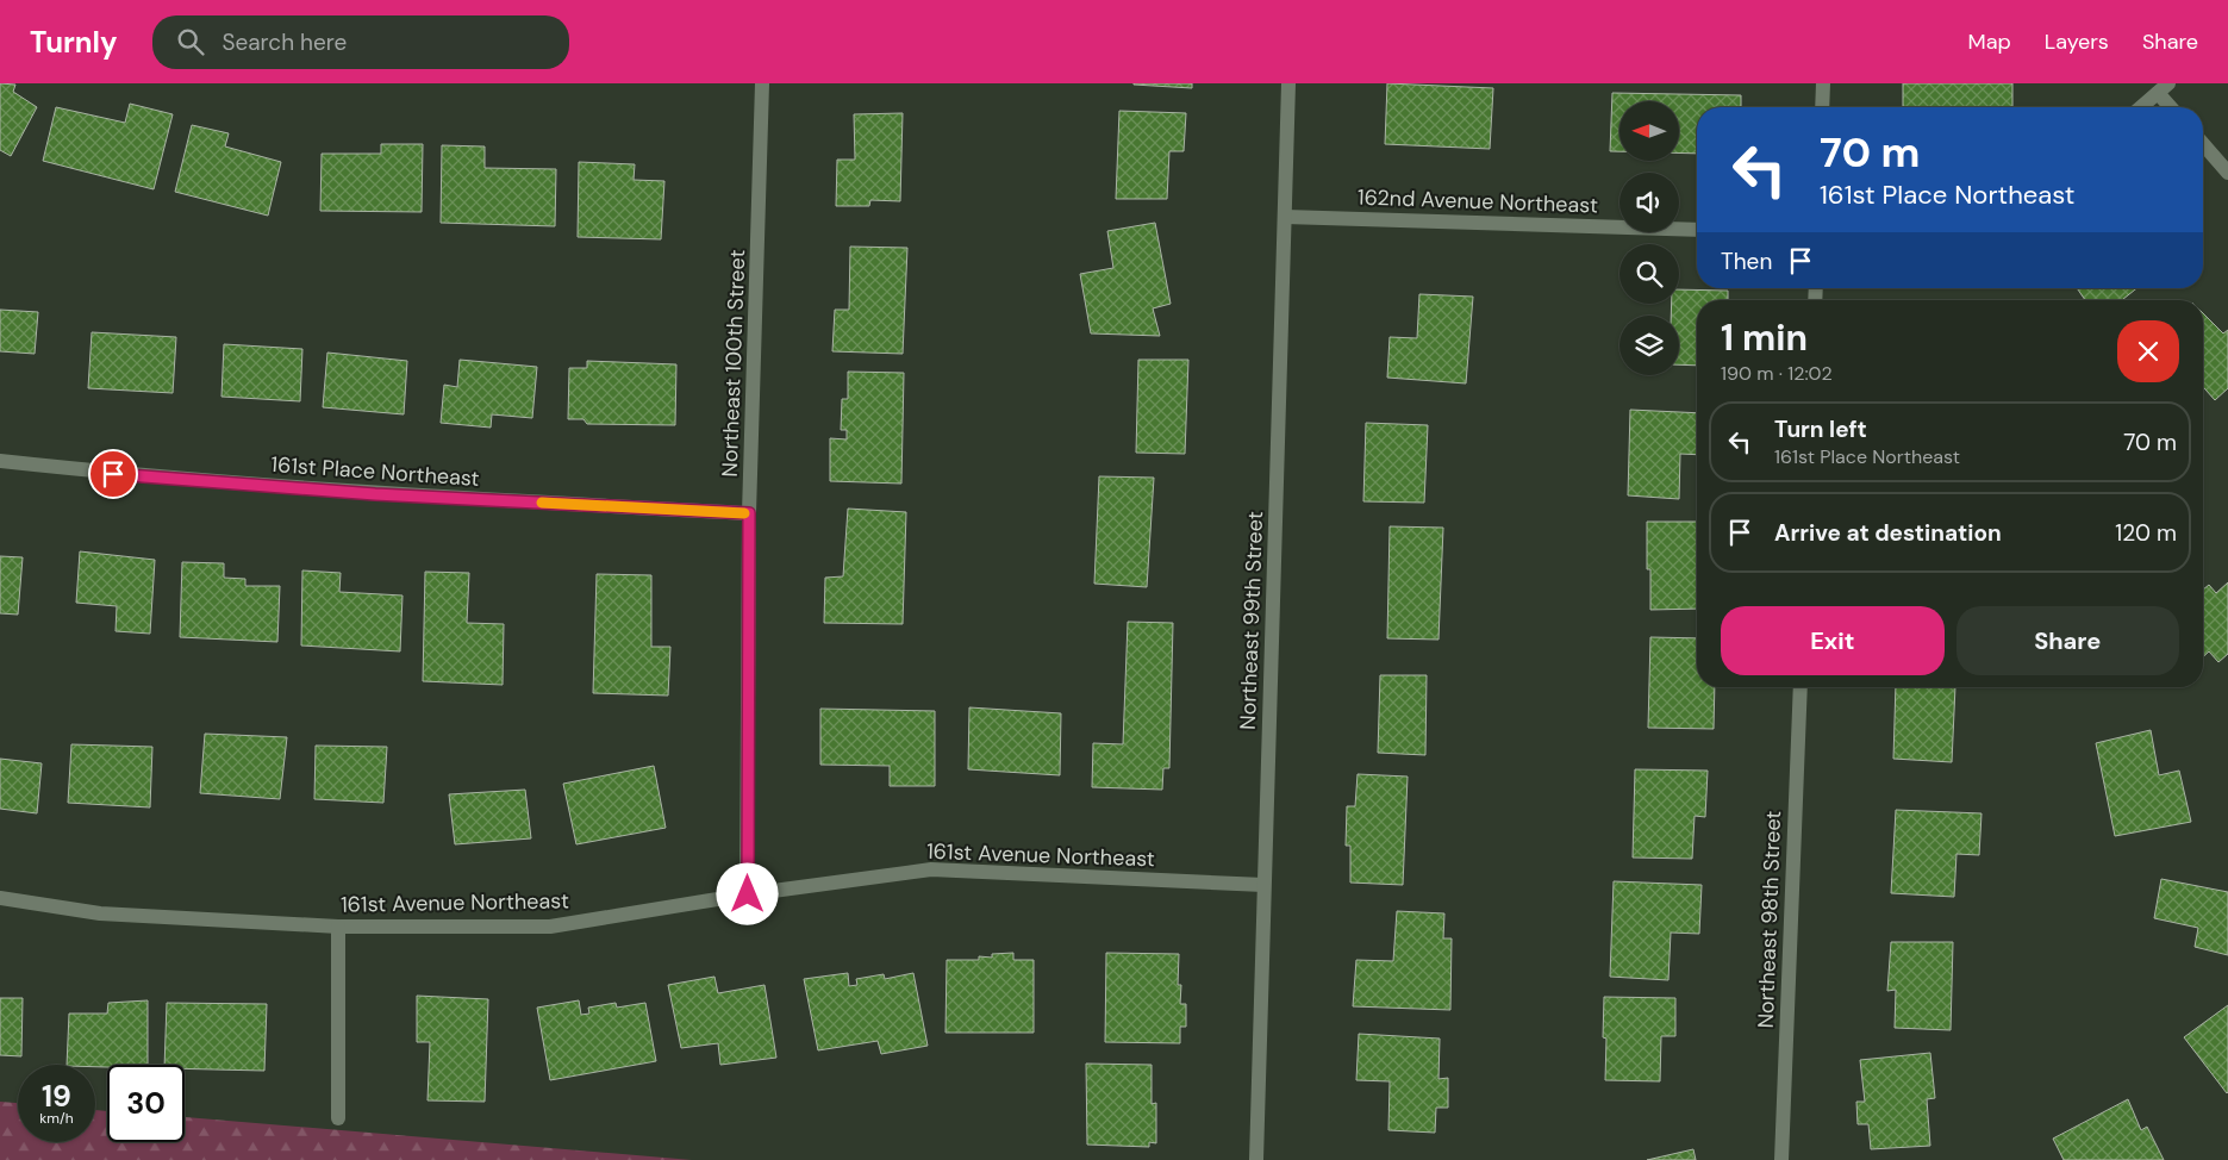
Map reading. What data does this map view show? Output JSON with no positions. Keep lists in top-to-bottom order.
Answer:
{
  "streets": {
    "street": [
      "162nd Avenue Northeast",
      "Northeast 100th Street",
      "161st Place Northeast",
      "Northeast 99th Street",
      "161st Avenue Northeast",
      "Northeast 98th Street"
    ]
  },
  "crossings": [
    ["162nd Avenue Northeast", "Northeast 99th Street"],
    ["Northeast 100th Street", "161st Place Northeast"],
    ["Northeast 100th Street", "161st Avenue Northeast"],
    ["Northeast 99th Street", "161st Avenue Northeast"]
  ],
  "north": "left",
  "page": {
    "header": "Turnly",
    "search": "Search here",
    "nav": ["Map", "Layers", "Share"],
    "turn": ["70 m", "161st Place Northeast"],
    "then": "Then",
    "heading": ["1 min", "190 m · 12:02"],
    "list": [
      {
        "name": "Turn left",
        "note": "161st Place Northeast",
        "value": "70 m"
      },
      {
        "name": "Arrive at destination",
        "value": "120 m"
      }
    ],
    "buttons": ["Exit", "Share"],
    "speed": "19 km/h",
    "limit": "30"
  }
}
